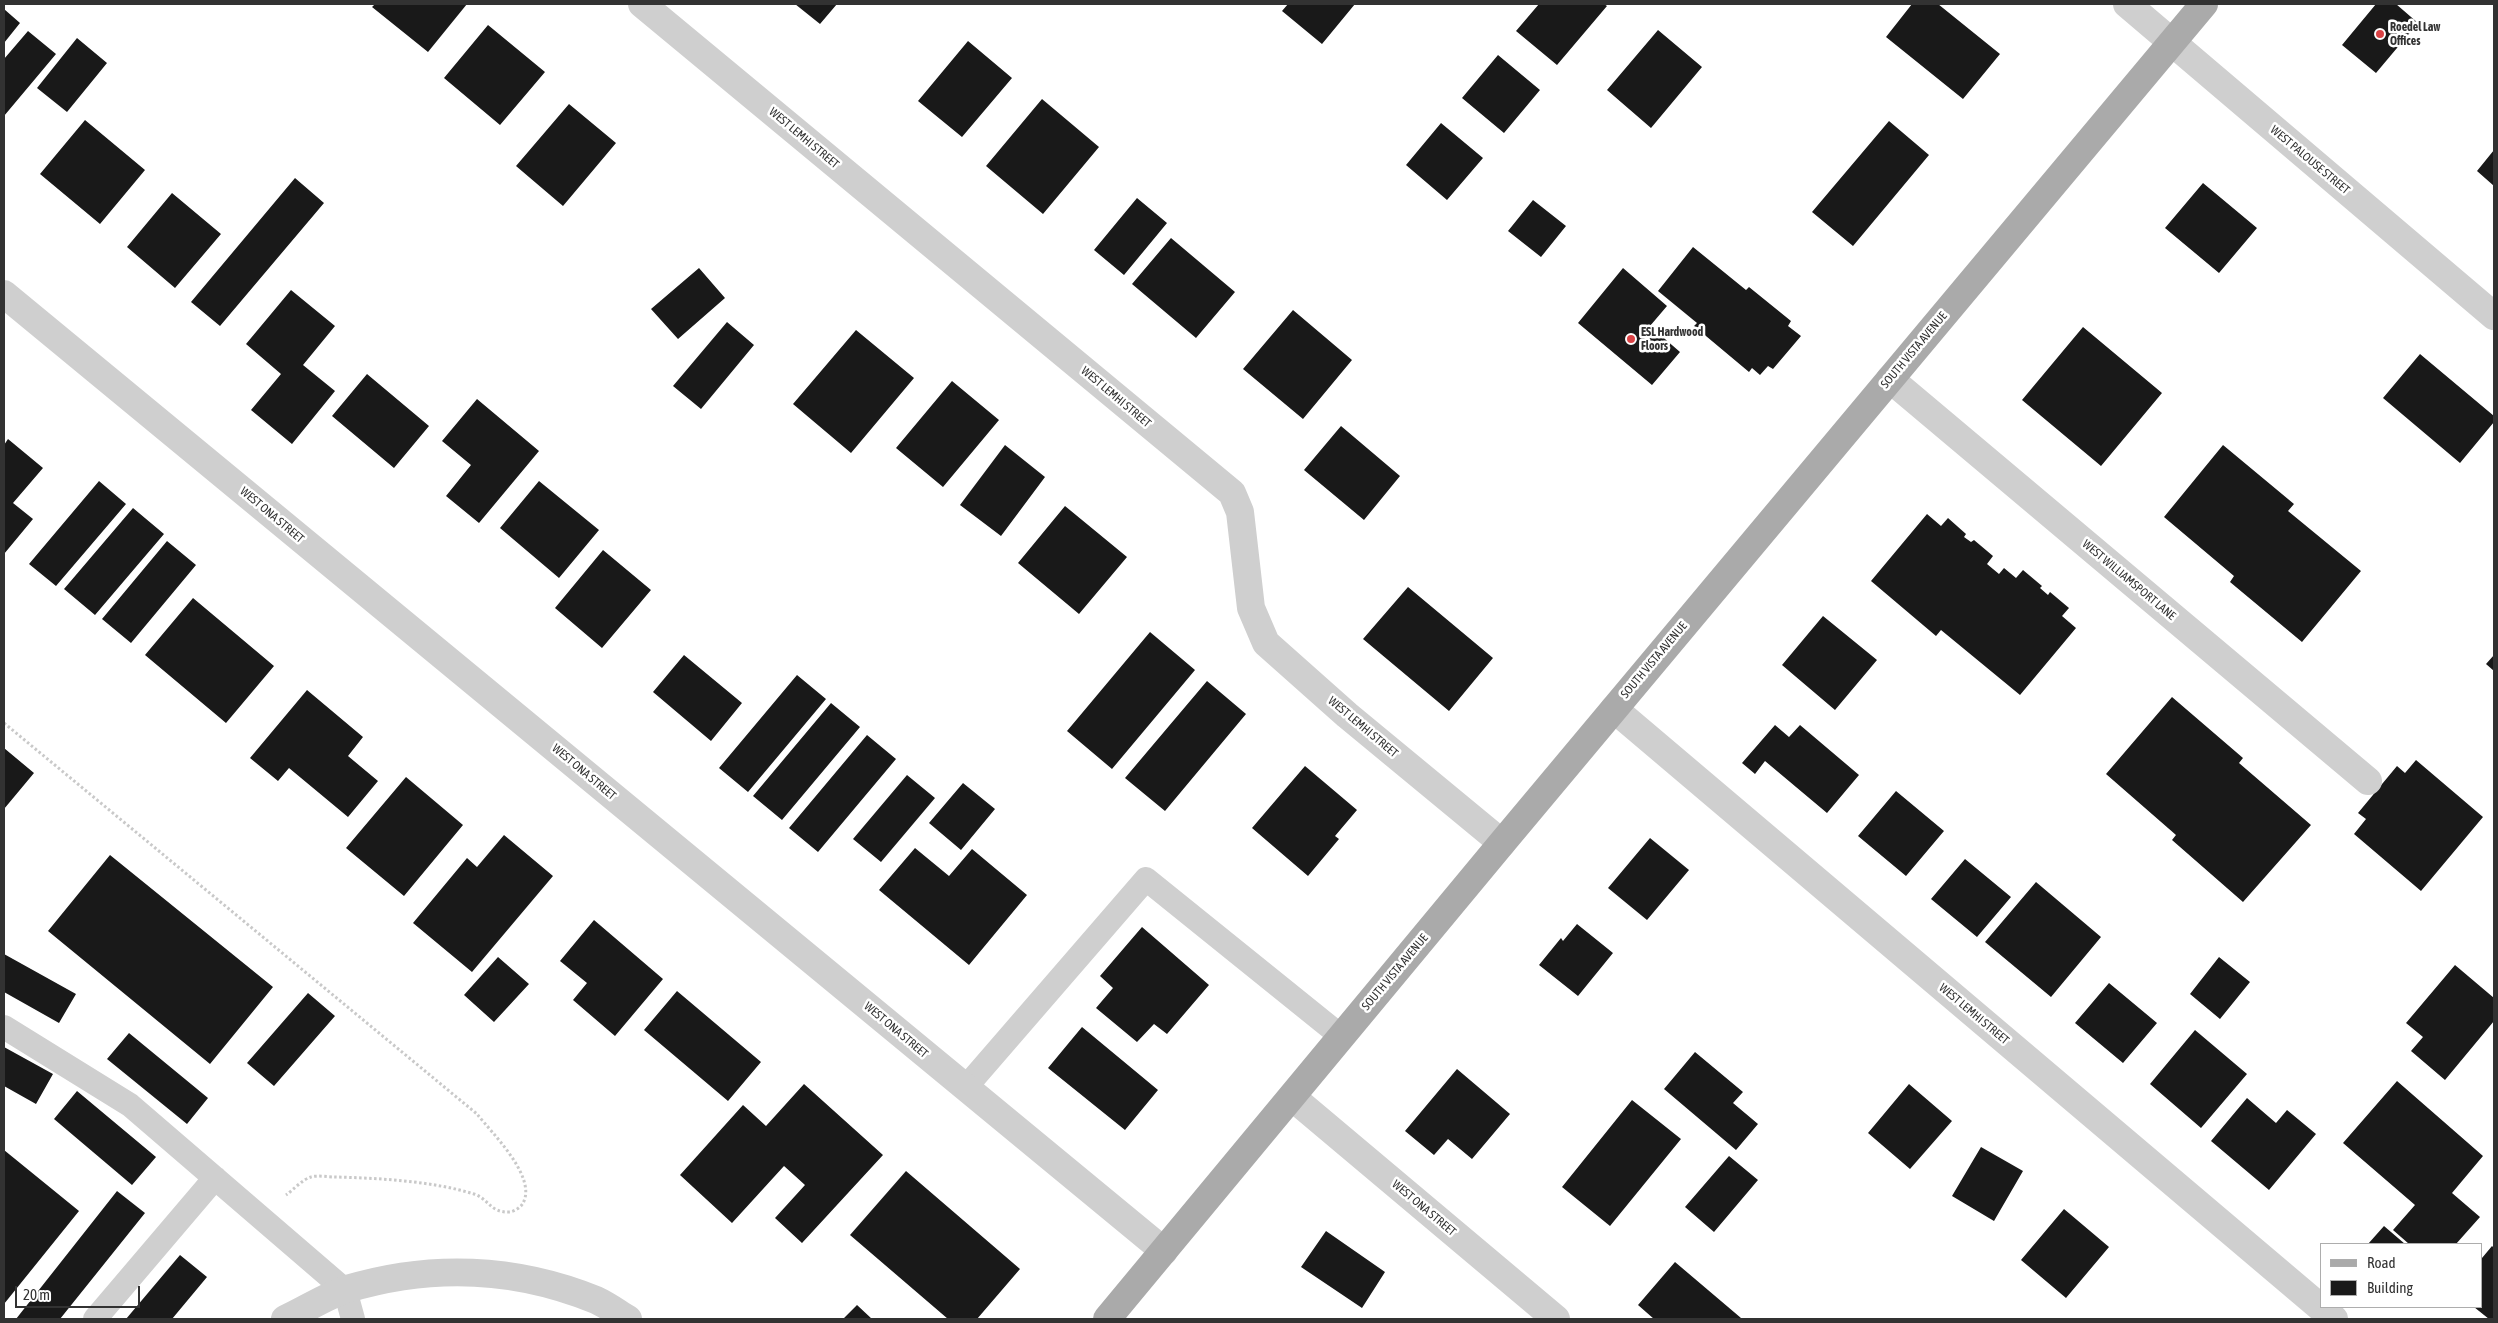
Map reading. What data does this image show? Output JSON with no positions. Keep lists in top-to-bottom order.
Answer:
{
  "streets": {
    "main road": ["SOUTH VISTA AVENUE"],
    "street": [
      "WEST LEMHI STREET",
      "WEST PALOUSE STREET",
      "WEST ONA STREET",
      "WEST WILLIAMSPORT LANE"
    ]
  },
  "crossings": [
    ["WEST LEMHI STREET", "SOUTH VISTA AVENUE"],
    ["WEST PALOUSE STREET", "SOUTH VISTA AVENUE"],
    ["SOUTH VISTA AVENUE", "WEST ONA STREET"],
    ["SOUTH VISTA AVENUE", "WEST WILLIAMSPORT LANE"]
  ],
  "places": ["Roedel Law Offices", "ESL Hardwood Floors"],
  "legend": ["Road", "Building"],
  "scale_bar": "20 m"
}
